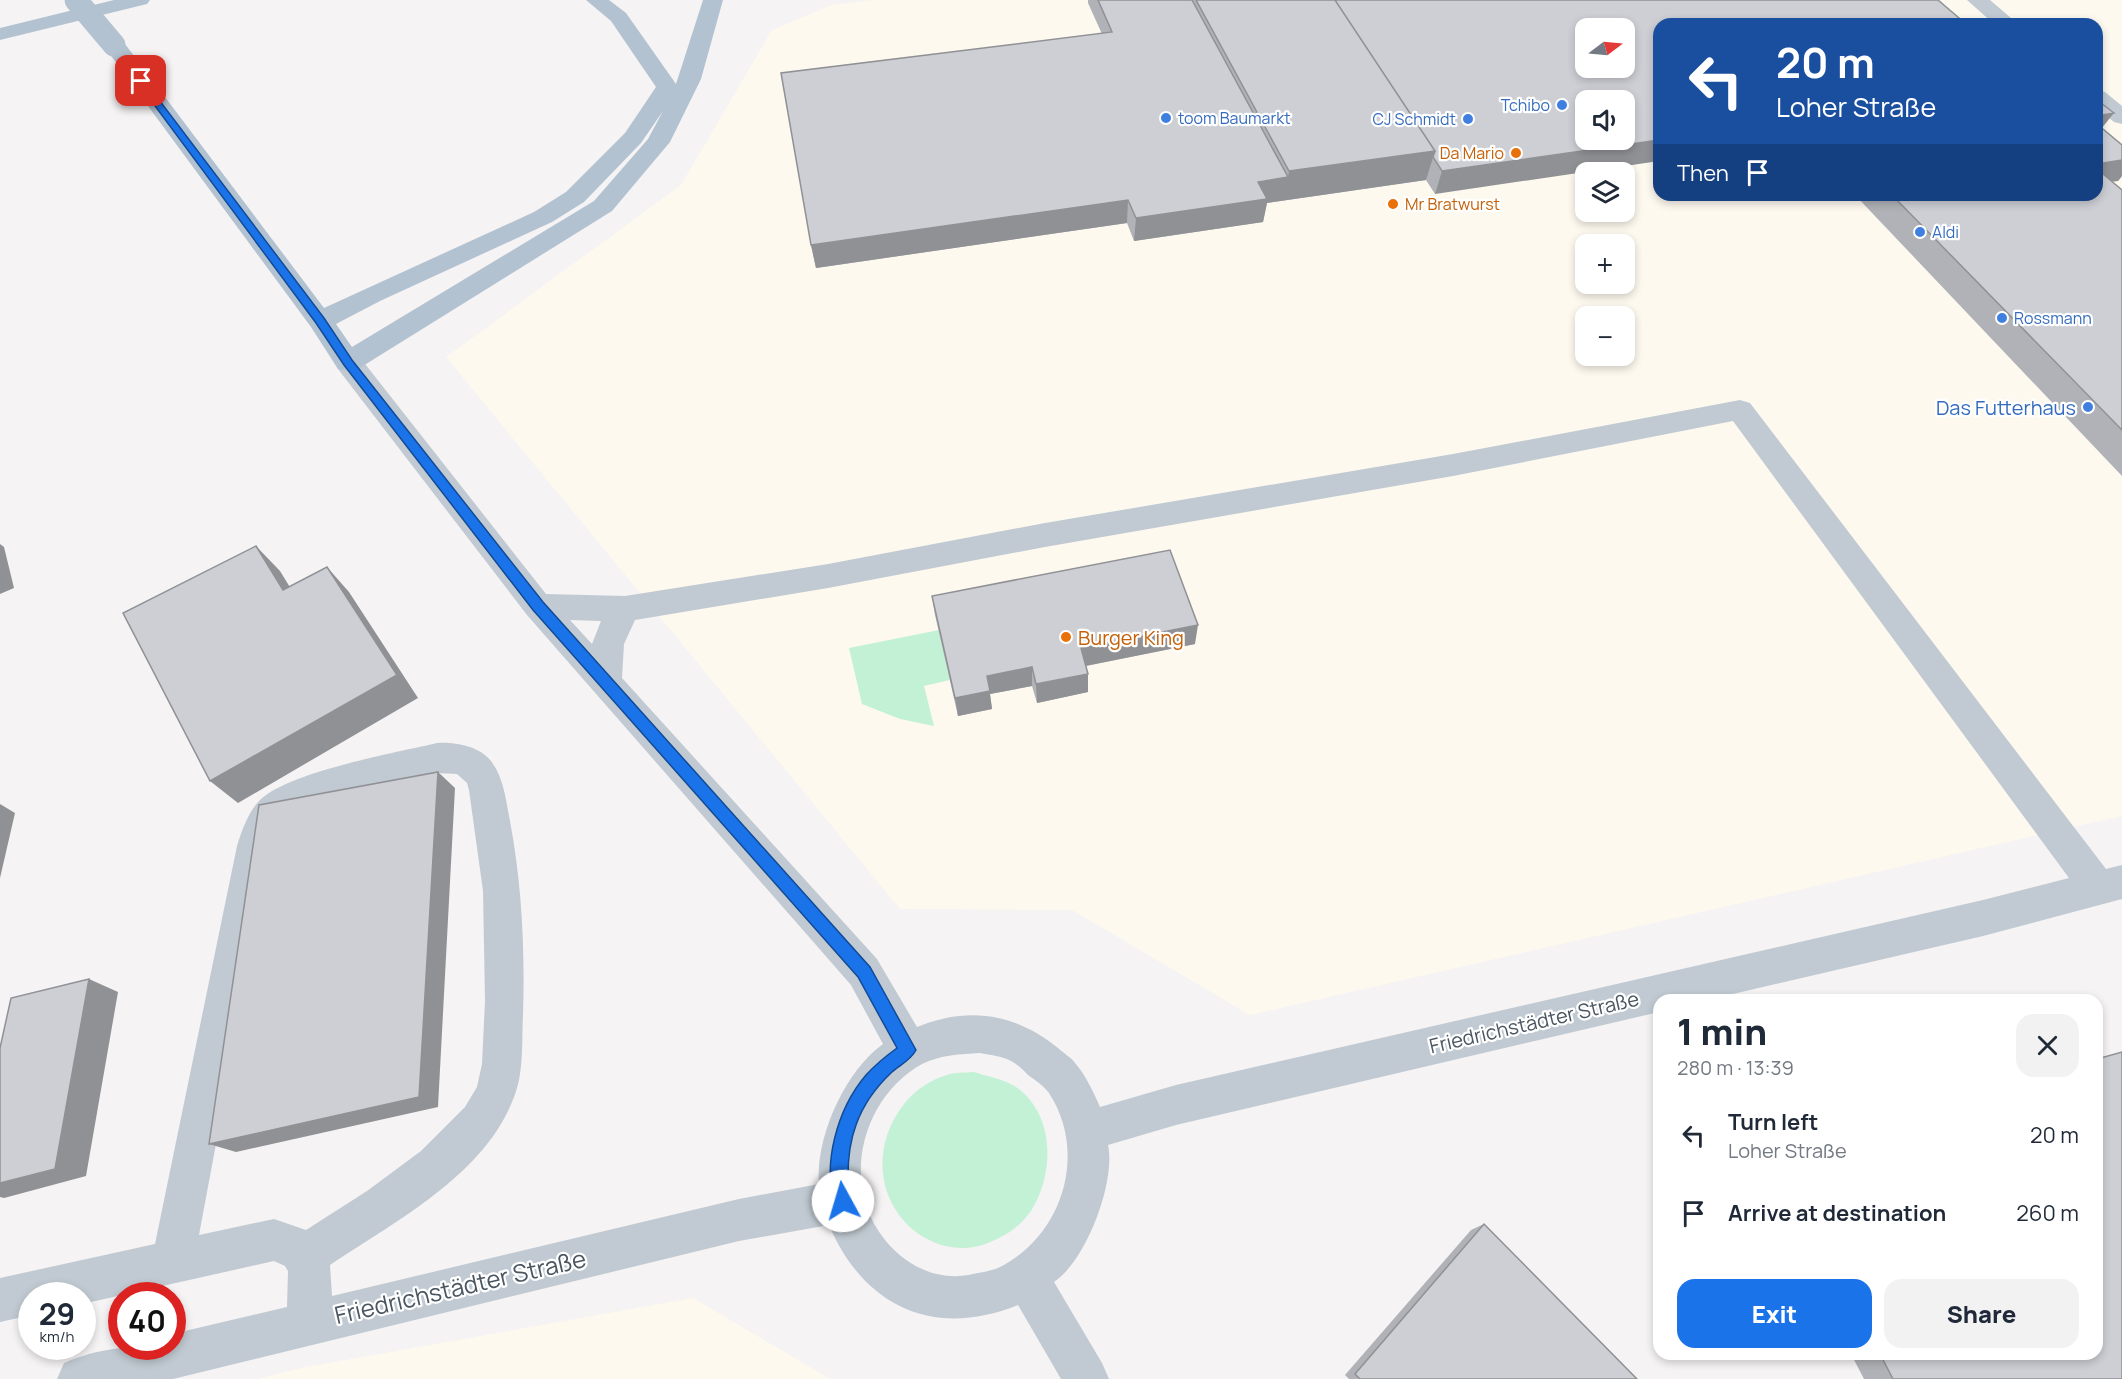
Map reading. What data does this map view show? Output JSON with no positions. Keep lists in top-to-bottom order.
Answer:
{
  "streets": {
    "street": ["Friedrichstädter Straße"]
  },
  "places": [
    "Tchibo",
    "toom Baumarkt",
    "CJ Schmidt",
    "Da Mario",
    "Mr Bratwurst",
    "Aldi",
    "Rossmann",
    "Das Futterhaus",
    "Burger King"
  ],
  "north": "right",
  "page": {
    "map_buttons": ["+", "−"],
    "turn": ["20 m", "Loher Straße"],
    "then": "Then",
    "heading": ["1 min", "280 m · 13:39"],
    "list": [
      {
        "name": "Turn left",
        "note": "Loher Straße",
        "value": "20 m"
      },
      {
        "name": "Arrive at destination",
        "value": "260 m"
      }
    ],
    "buttons": ["Exit", "Share"],
    "speed": "29 km/h",
    "limit": "40"
  }
}
